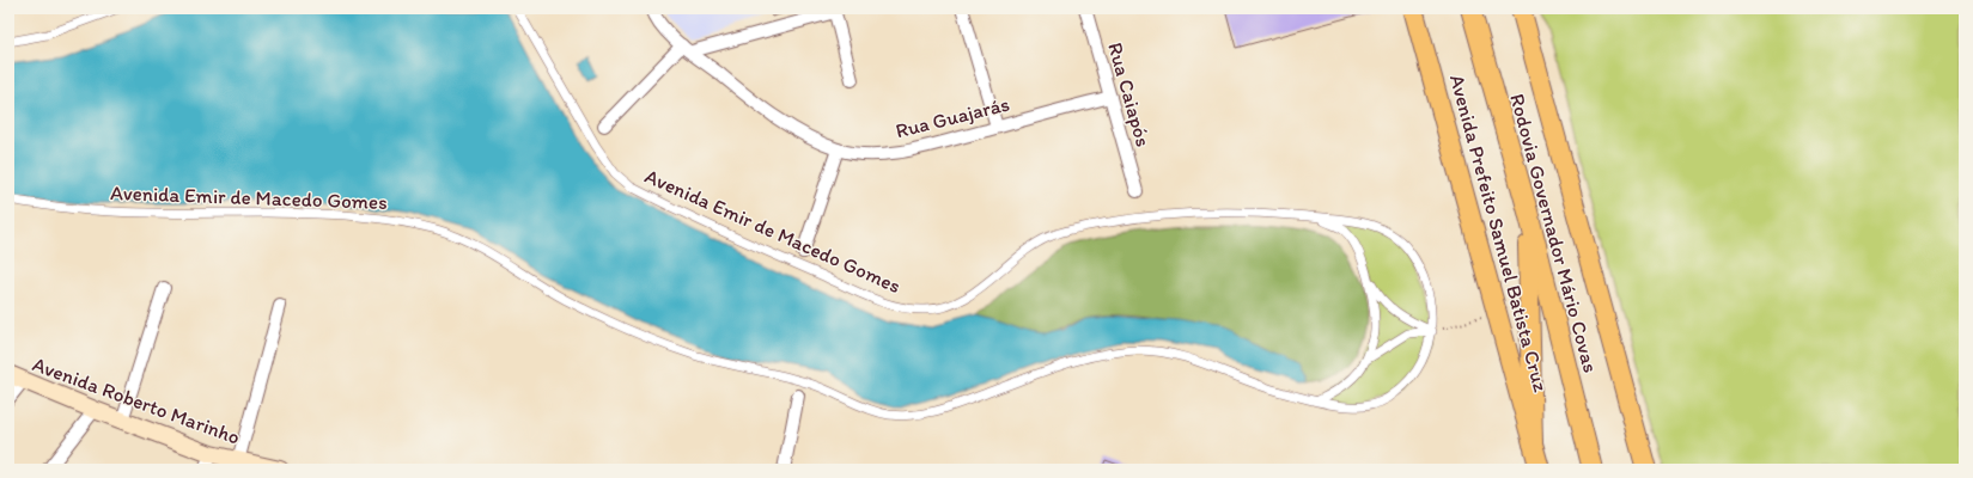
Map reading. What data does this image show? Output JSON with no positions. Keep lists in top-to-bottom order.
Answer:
{
  "streets": {
    "main road": ["Avenida Prefeito Samuel Batista Cruz", "Rodovia Governador Mário Covas", "Avenida Roberto Marinho"],
    "street": ["Rua Caiapós", "Rua Guajarás", "Avenida Emir de Macedo Gomes"]
  },
  "crossings": [
    ["Rua Caiapós", "Rua Guajarás"]
  ]
}
